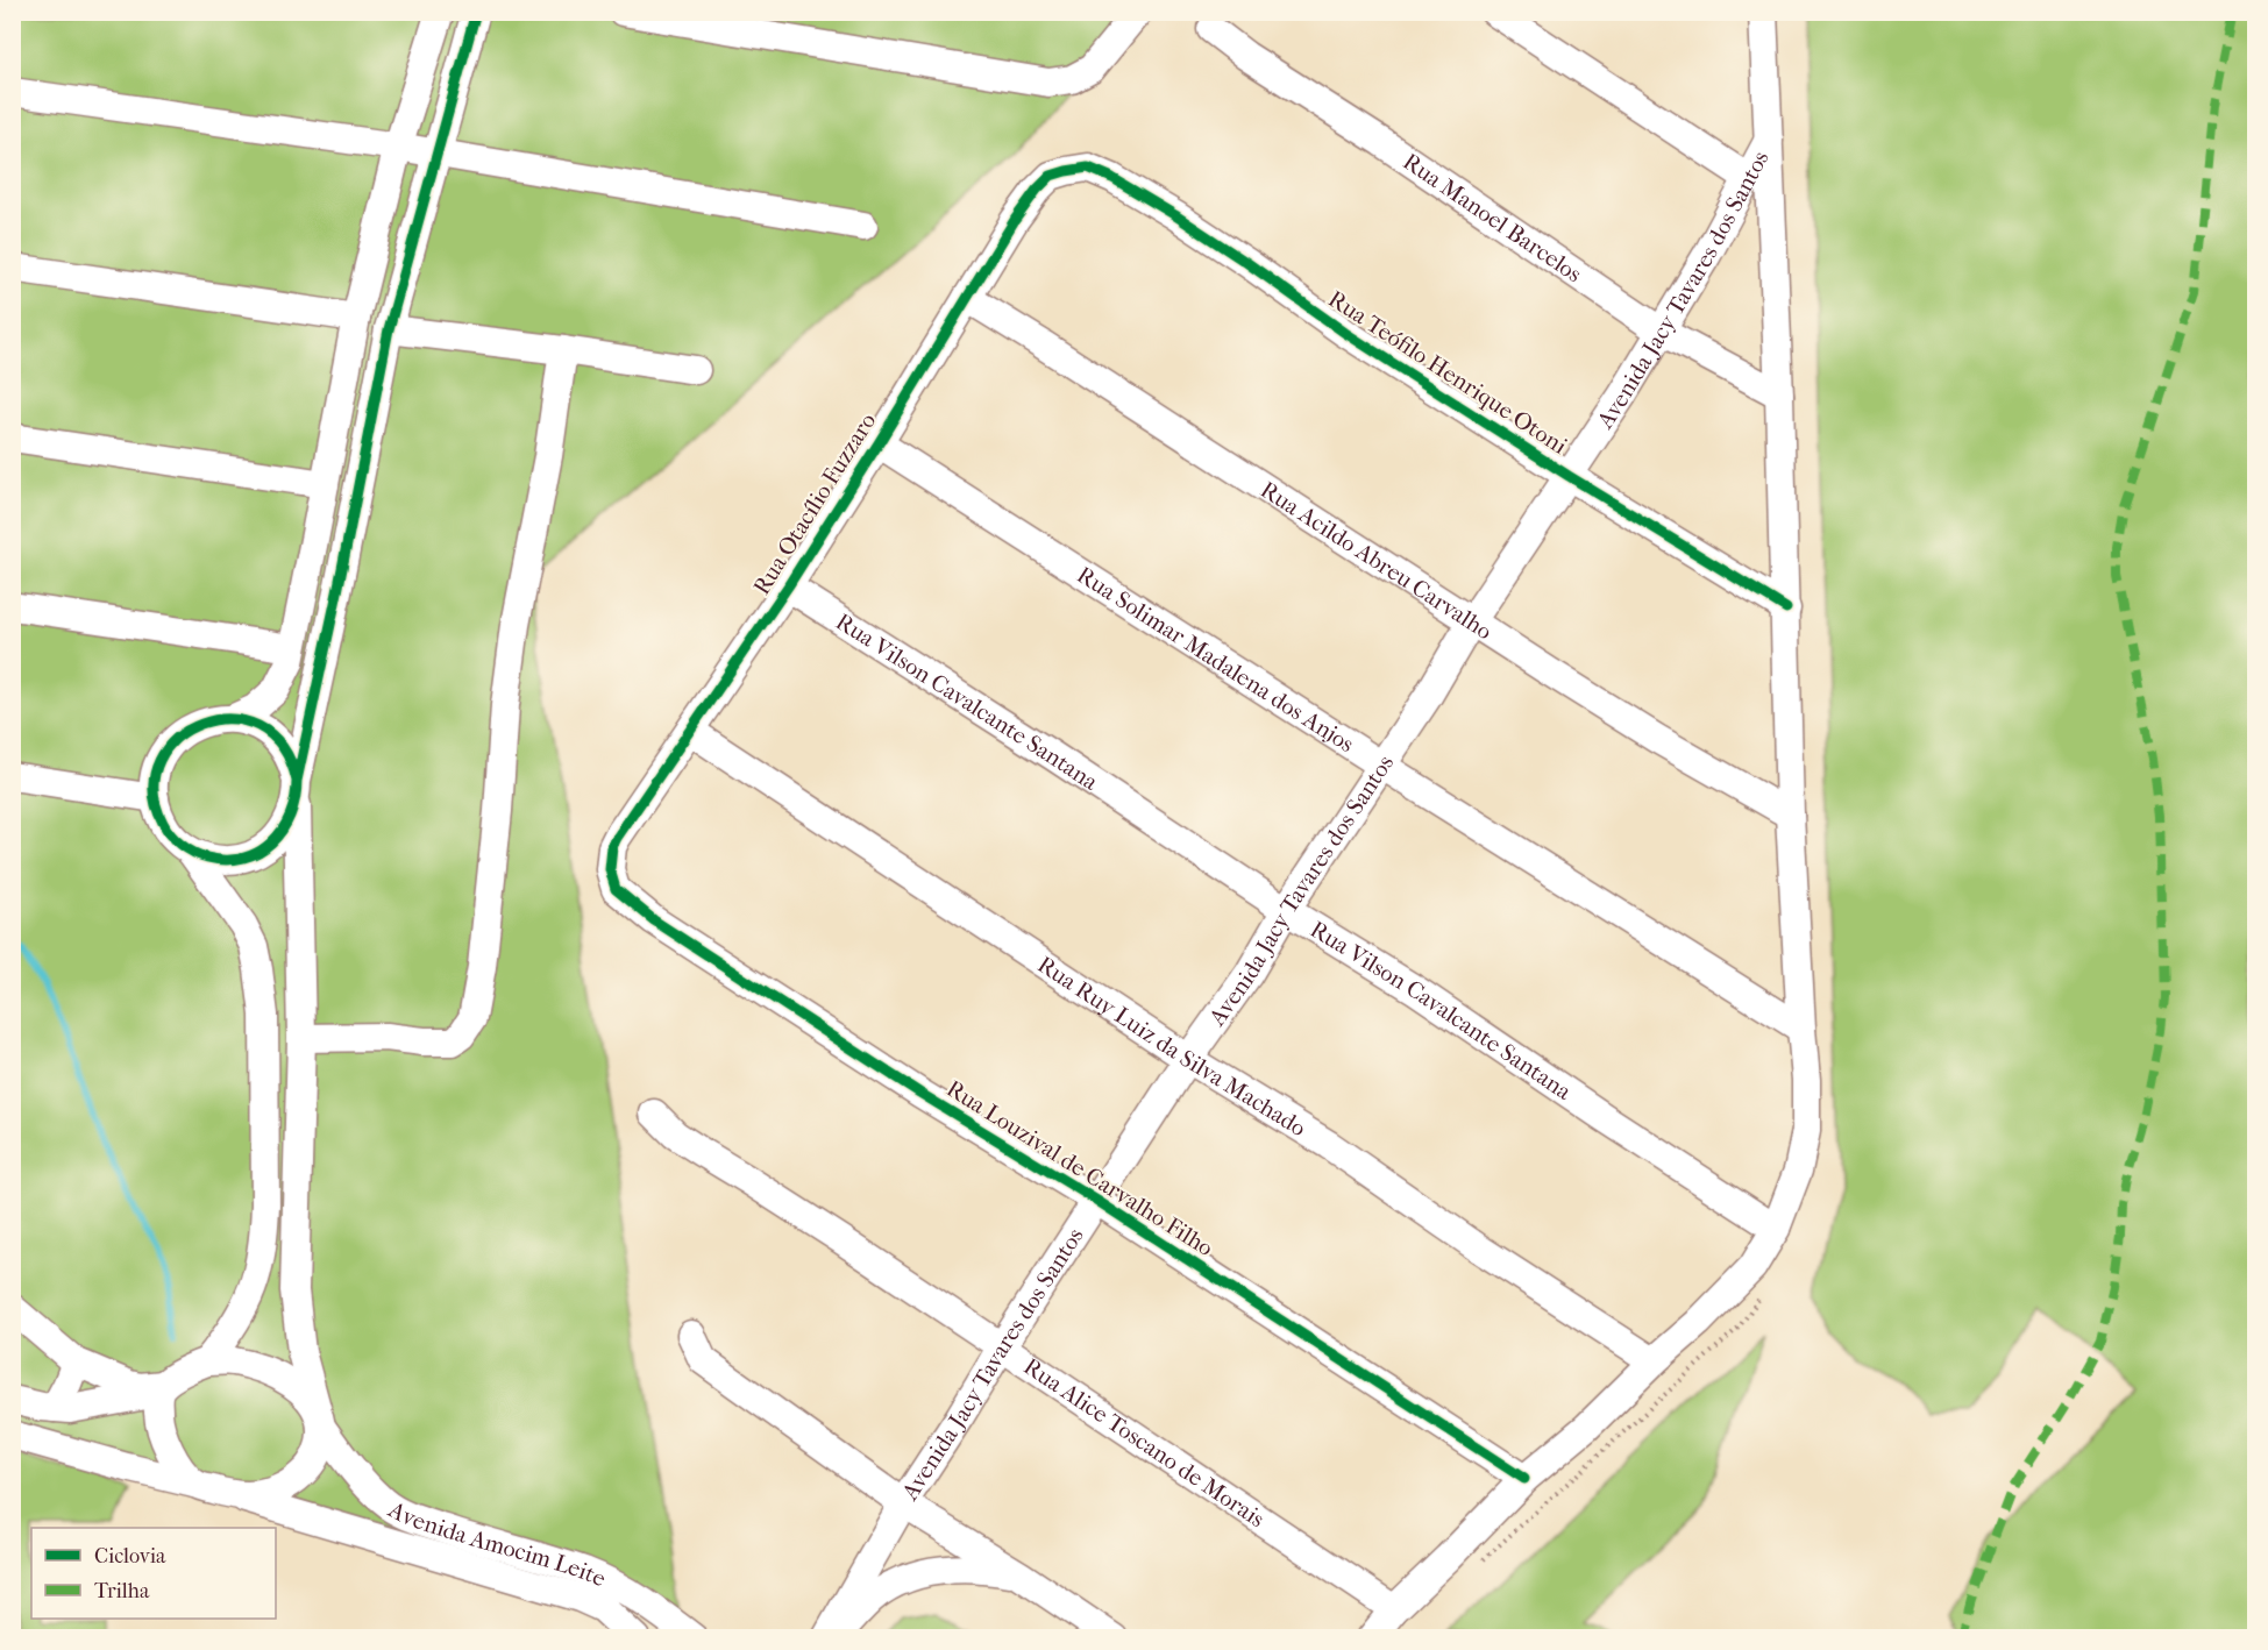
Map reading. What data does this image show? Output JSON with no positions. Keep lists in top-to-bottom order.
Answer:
{
  "streets": {
    "street": [
      "Rua Manoel Barcelos",
      "Avenida Jacy Tavares dos Santos",
      "Rua Teófilo Henrique Otoni",
      "Rua Otacílio Fuzzaro",
      "Rua Acildo Abreu Carvalho",
      "Rua Solimar Madalena dos Anjos",
      "Rua Vilson Cavalcante Santana",
      "Rua Ruy Luiz da Silva Machado",
      "Rua Louzival de Carvalho Filho",
      "Rua Alice Toscano de Morais",
      "Avenida Amocim Leite"
    ]
  },
  "crossings": [
    ["Rua Manoel Barcelos", "Avenida Jacy Tavares dos Santos"],
    ["Avenida Jacy Tavares dos Santos", "Rua Teófilo Henrique Otoni"],
    ["Avenida Jacy Tavares dos Santos", "Rua Acildo Abreu Carvalho"],
    ["Avenida Jacy Tavares dos Santos", "Rua Solimar Madalena dos Anjos"],
    ["Avenida Jacy Tavares dos Santos", "Rua Vilson Cavalcante Santana"],
    ["Avenida Jacy Tavares dos Santos", "Rua Ruy Luiz da Silva Machado"],
    ["Avenida Jacy Tavares dos Santos", "Rua Louzival de Carvalho Filho"],
    ["Avenida Jacy Tavares dos Santos", "Rua Alice Toscano de Morais"],
    ["Rua Teófilo Henrique Otoni", "Rua Otacílio Fuzzaro"],
    ["Rua Otacílio Fuzzaro", "Rua Acildo Abreu Carvalho"],
    ["Rua Otacílio Fuzzaro", "Rua Solimar Madalena dos Anjos"],
    ["Rua Otacílio Fuzzaro", "Rua Vilson Cavalcante Santana"],
    ["Rua Otacílio Fuzzaro", "Rua Ruy Luiz da Silva Machado"],
    ["Rua Otacílio Fuzzaro", "Rua Louzival de Carvalho Filho"]
  ],
  "legend": ["Ciclovia", "Trilha"]
}
